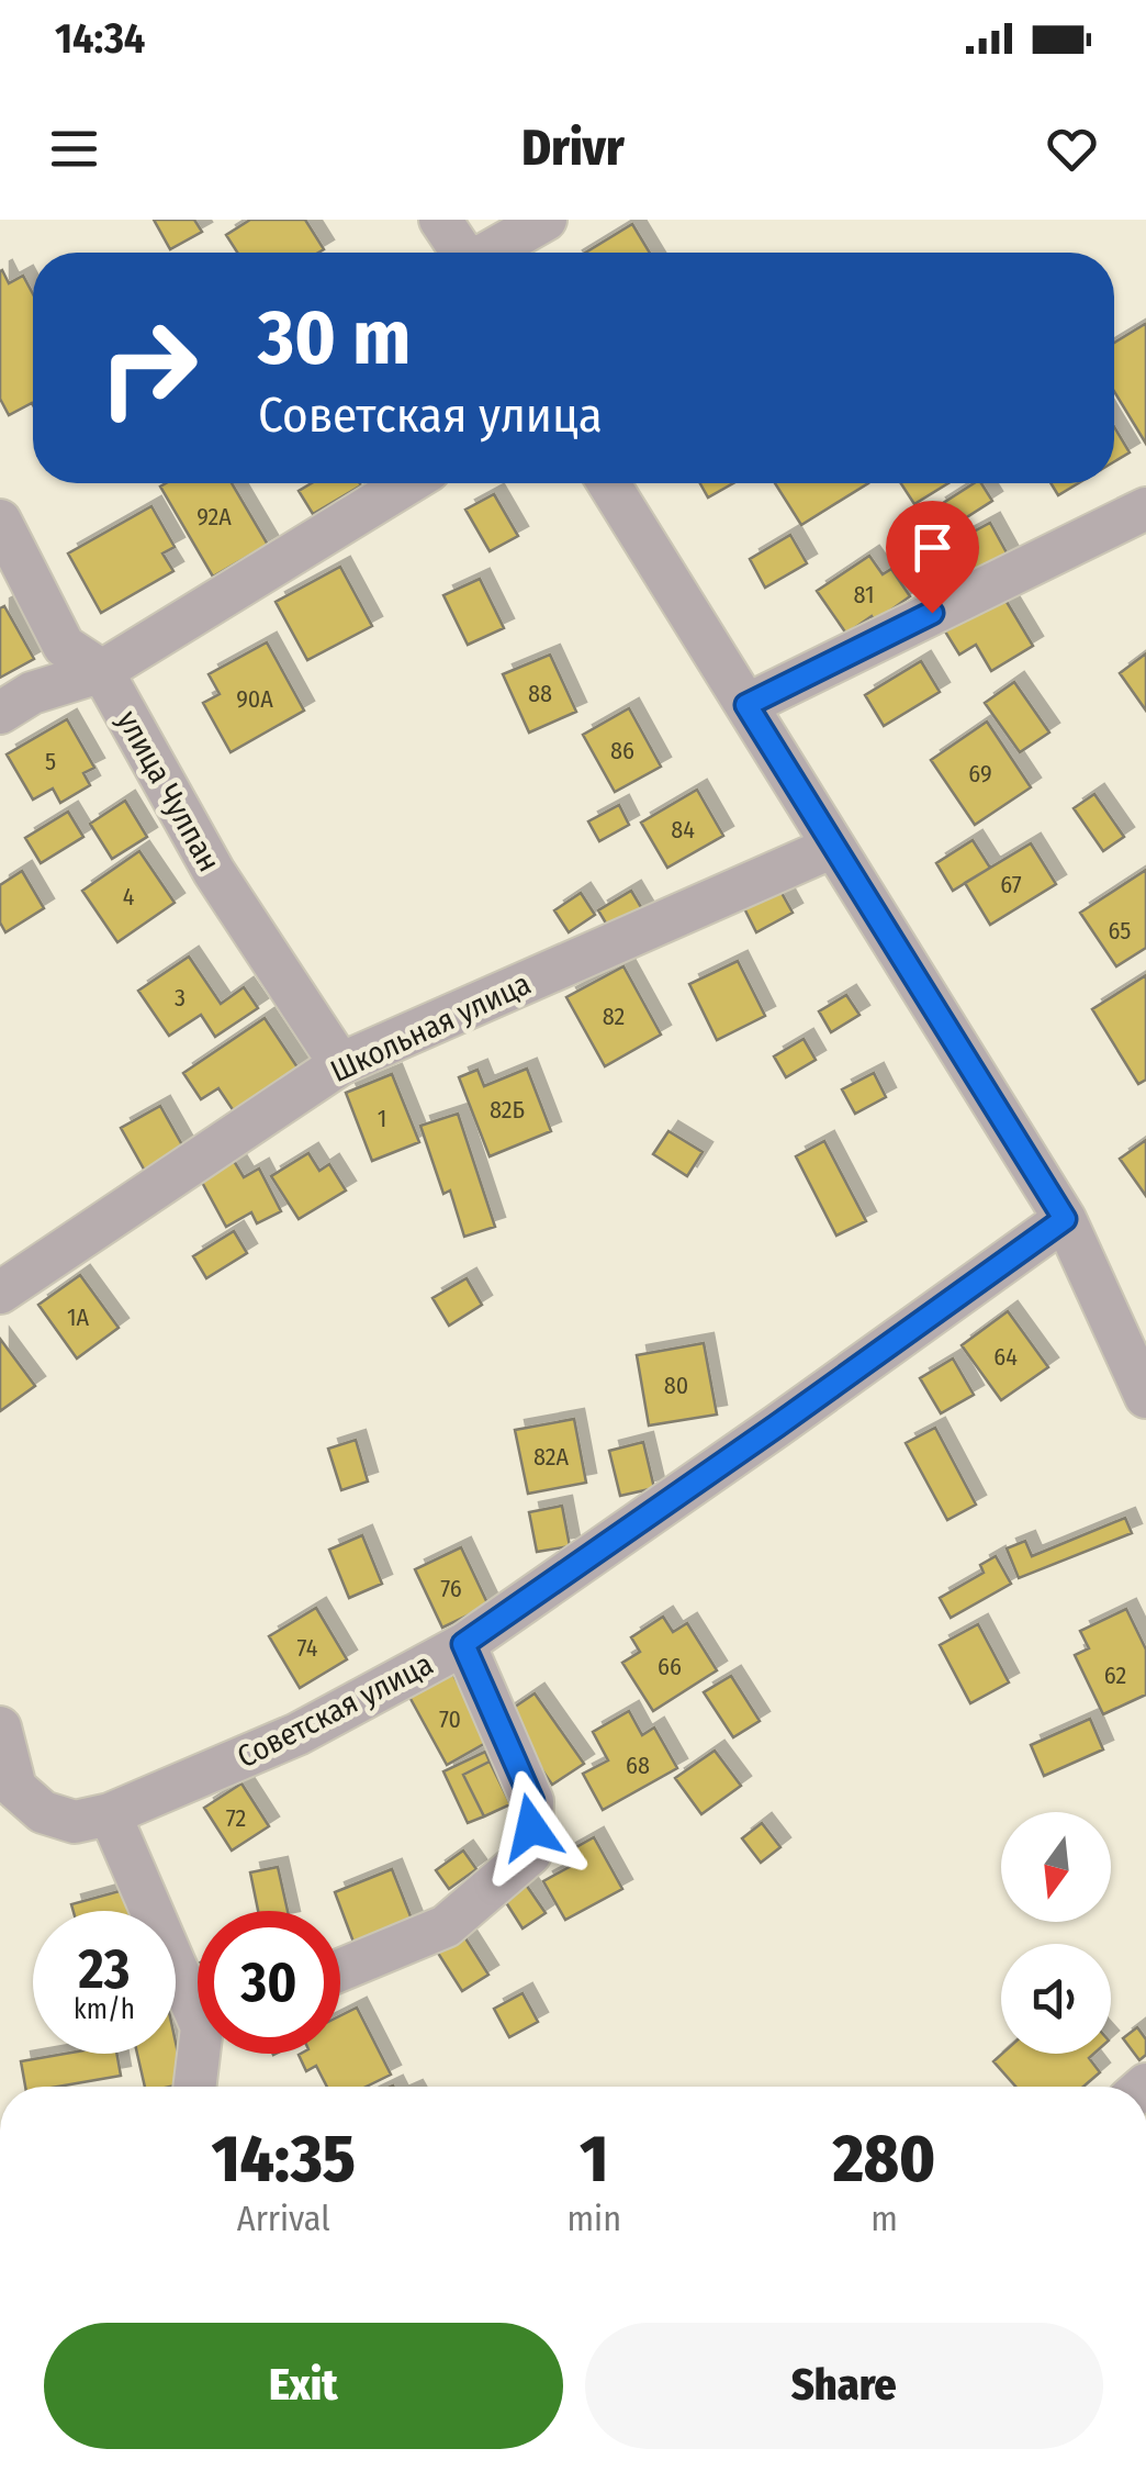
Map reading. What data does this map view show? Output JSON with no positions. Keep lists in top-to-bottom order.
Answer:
{
  "streets": {
    "street": ["улица Чулпан", "Школьная улица", "Советская улица"]
  },
  "crossings": [
    ["улица Чулпан", "Школьная улица"]
  ],
  "house_numbers": [
    "92А",
    "81",
    "88",
    "90А",
    "86",
    "5",
    "69",
    "84",
    "67",
    "4",
    "65",
    "3",
    "82",
    "82Б",
    "1",
    "1А",
    "64",
    "80",
    "82А",
    "76",
    "74",
    "66",
    "62",
    "70",
    "68",
    "72"
  ],
  "north": "bottom",
  "page": {
    "status": "14:34",
    "header": "Drivr",
    "turn": ["30 m", "Советская улица"],
    "speed": "23 km/h",
    "limit": "30",
    "eta": [
      "14:35",
      "Arrival",
      "1",
      "min",
      "280",
      "m"
    ],
    "buttons": ["Exit", "Share"]
  }
}
